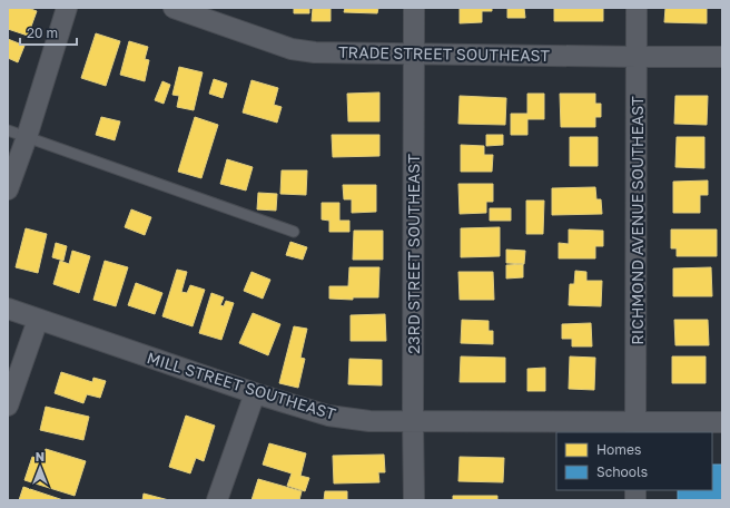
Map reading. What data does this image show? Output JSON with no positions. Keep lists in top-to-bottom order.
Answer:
{
  "streets": {
    "street": [
      "TRADE STREET SOUTHEAST",
      "RICHMOND AVENUE SOUTHEAST",
      "23RD STREET SOUTHEAST",
      "MILL STREET SOUTHEAST"
    ]
  },
  "crossings": [
    ["TRADE STREET SOUTHEAST", "RICHMOND AVENUE SOUTHEAST"],
    ["TRADE STREET SOUTHEAST", "23RD STREET SOUTHEAST"],
    ["RICHMOND AVENUE SOUTHEAST", "MILL STREET SOUTHEAST"],
    ["23RD STREET SOUTHEAST", "MILL STREET SOUTHEAST"]
  ],
  "legend": ["Homes", "Schools"],
  "scale_bar": "20 m",
  "north": "top"
}
